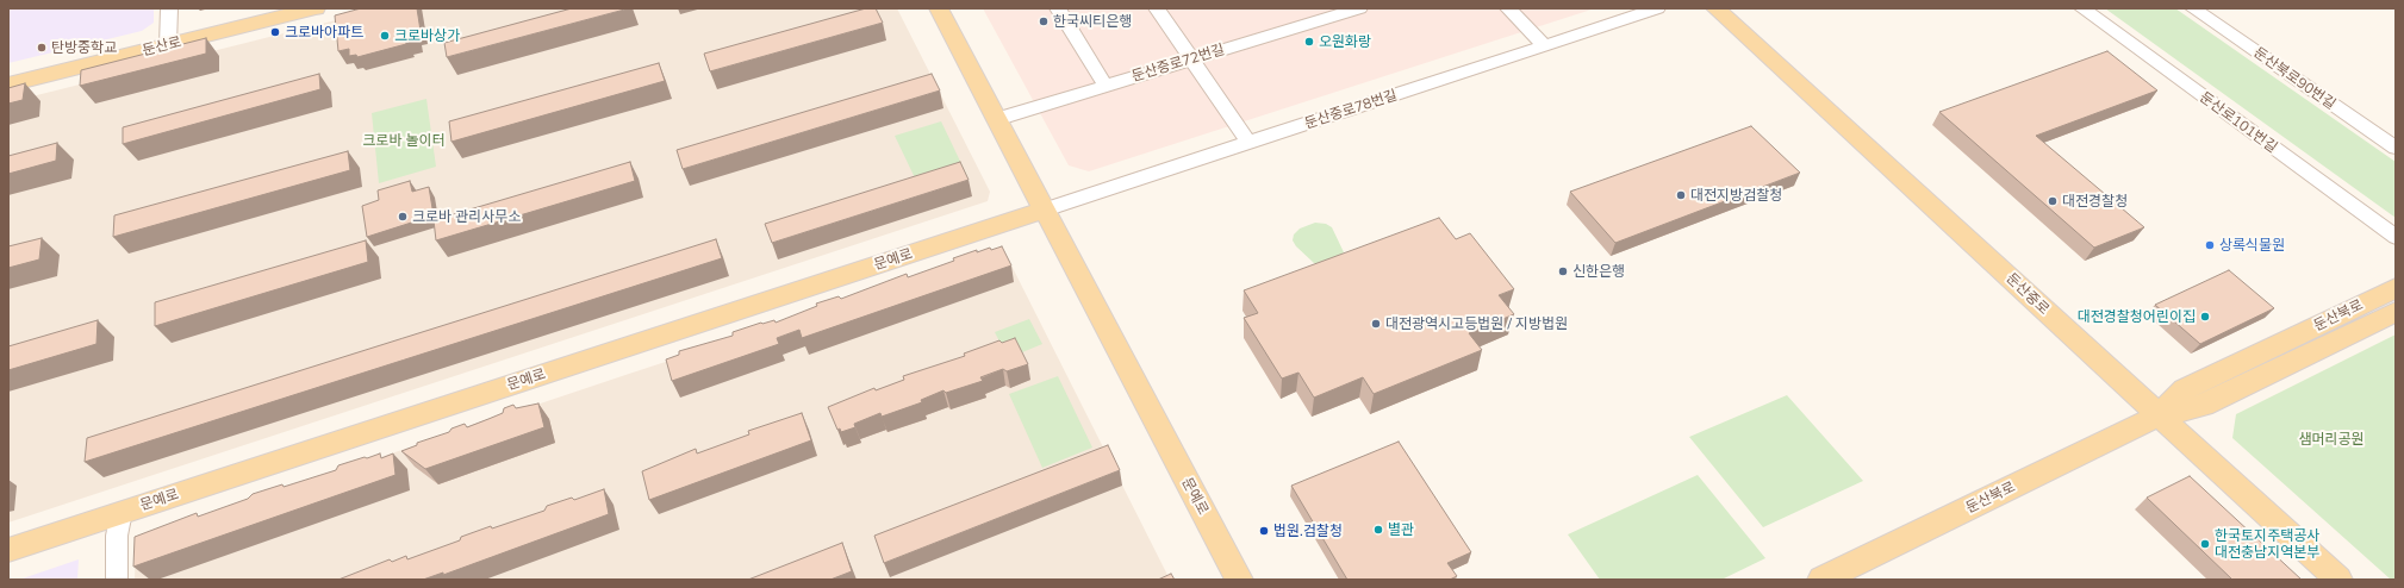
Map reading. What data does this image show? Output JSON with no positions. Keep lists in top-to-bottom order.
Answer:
{
  "streets": {
    "main road": [
      "둔산로",
      "문예로",
      "둔산중로",
      "둔산북로"
    ],
    "street": [
      "둔산중로72번길",
      "둔산북로90번길",
      "둔산중로78번길",
      "둔산로101번길"
    ]
  },
  "crossings": [
    ["둔산중로72번길", "문예로"],
    ["둔산중로78번길", "문예로"],
    ["둔산중로", "둔산북로"]
  ],
  "parks": ["크로바 놀이터", "샘머리공원"],
  "places": [
    "한국씨티은행",
    "크로바아파트",
    "크로바상가",
    "오원화랑",
    "탄방중학교",
    "대전지방검찰청",
    "대전경찰청",
    "크로바 관리사무소",
    "상록식물원",
    "신한은행",
    "대전경찰청어린이집",
    "대전광역시고등법원 / 지방법원",
    "별관",
    "법원.검찰청",
    "한국토지주택공사 대전충남지역본부"
  ]
}
